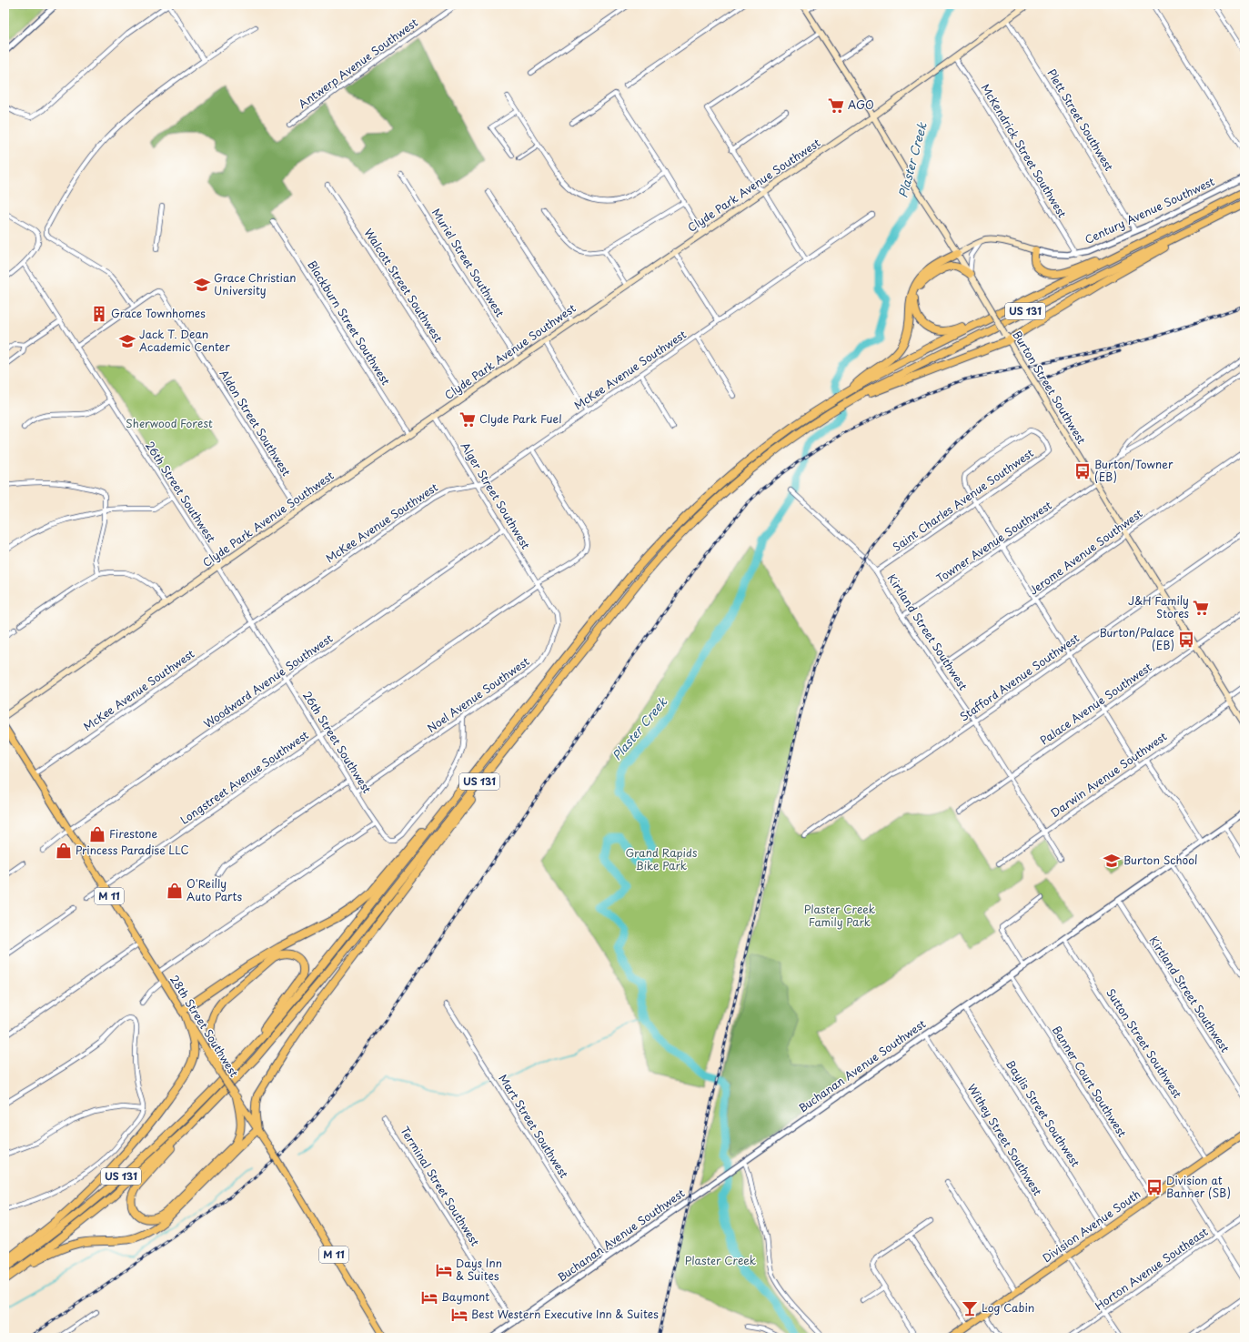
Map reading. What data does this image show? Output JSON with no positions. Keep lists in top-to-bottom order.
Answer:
{
  "streets": {
    "highway": ["US 131"],
    "main road": [
      "Clyde Park Avenue Southwest",
      "Century Avenue Southwest",
      "Burton Street Southwest",
      "M 11",
      "28th Street Southwest",
      "Division Avenue South"
    ],
    "street": [
      "Antwerp Avenue Southwest",
      "Plett Street Southwest",
      "McKendrick Street Southwest",
      "Muriel Street Southwest",
      "Walcott Street Southwest",
      "Blackburn Street Southwest",
      "McKee Avenue Southwest",
      "Aldon Street Southwest",
      "26th Street Southwest",
      "Alger Street Southwest",
      "Saint Charles Avenue Southwest",
      "Towner Avenue Southwest",
      "Jerome Avenue Southwest",
      "Kirtland Street Southwest",
      "Stafford Avenue Southwest",
      "Woodward Avenue Southwest",
      "Noel Avenue Southwest",
      "Palace Avenue Southwest",
      "Darwin Avenue Southwest",
      "Longstreet Avenue Southwest",
      "Sutton Street Southwest",
      "Buchanan Avenue Southwest",
      "Banner Court Southwest",
      "Baylis Street Southwest",
      "Mart Street Southwest",
      "Withey Street Southwest",
      "Terminal Street Southwest",
      "Horton Avenue Southeast"
    ]
  },
  "crossings": [
    ["Plett Street Southwest", "Clyde Park Avenue Southwest"],
    ["Plett Street Southwest", "Century Avenue Southwest"],
    ["McKendrick Street Southwest", "Clyde Park Avenue Southwest"],
    ["McKendrick Street Southwest", "Century Avenue Southwest"],
    ["Clyde Park Avenue Southwest", "Muriel Street Southwest"],
    ["Clyde Park Avenue Southwest", "Walcott Street Southwest"],
    ["Clyde Park Avenue Southwest", "Blackburn Street Southwest"],
    ["Clyde Park Avenue Southwest", "Burton Street Southwest"],
    ["Clyde Park Avenue Southwest", "Aldon Street Southwest"],
    ["Clyde Park Avenue Southwest", "26th Street Southwest"],
    ["Clyde Park Avenue Southwest", "Alger Street Southwest"],
    ["Century Avenue Southwest", "Burton Street Southwest"],
    ["McKee Avenue Southwest", "26th Street Southwest"],
    ["McKee Avenue Southwest", "Alger Street Southwest"],
    ["McKee Avenue Southwest", "Longstreet Avenue Southwest"],
    ["McKee Avenue Southwest", "28th Street Southwest"],
    ["Burton Street Southwest", "Towner Avenue Southwest"],
    ["Burton Street Southwest", "Jerome Avenue Southwest"],
    ["Burton Street Southwest", "Stafford Avenue Southwest"],
    ["Burton Street Southwest", "Palace Avenue Southwest"],
    ["Burton Street Southwest", "Darwin Avenue Southwest"],
    ["26th Street Southwest", "Woodward Avenue Southwest"],
    ["26th Street Southwest", "Noel Avenue Southwest"],
    ["26th Street Southwest", "Longstreet Avenue Southwest"],
    ["Alger Street Southwest", "Woodward Avenue Southwest"],
    ["Alger Street Southwest", "Noel Avenue Southwest"],
    ["Alger Street Southwest", "Longstreet Avenue Southwest"],
    ["Saint Charles Avenue Southwest", "Kirtland Street Southwest"],
    ["Towner Avenue Southwest", "Kirtland Street Southwest"],
    ["Jerome Avenue Southwest", "Kirtland Street Southwest"],
    ["Kirtland Street Southwest", "Stafford Avenue Southwest"],
    ["Kirtland Street Southwest", "Palace Avenue Southwest"],
    ["Kirtland Street Southwest", "Darwin Avenue Southwest"],
    ["Kirtland Street Southwest", "Buchanan Avenue Southwest"],
    ["Woodward Avenue Southwest", "28th Street Southwest"],
    ["Noel Avenue Southwest", "Longstreet Avenue Southwest"],
    ["Longstreet Avenue Southwest", "28th Street Southwest"],
    ["Sutton Street Southwest", "Buchanan Avenue Southwest"],
    ["Sutton Street Southwest", "Division Avenue South"],
    ["Buchanan Avenue Southwest", "Banner Court Southwest"],
    ["Buchanan Avenue Southwest", "Baylis Street Southwest"],
    ["Buchanan Avenue Southwest", "Mart Street Southwest"],
    ["Buchanan Avenue Southwest", "Withey Street Southwest"],
    ["Buchanan Avenue Southwest", "Terminal Street Southwest"],
    ["Banner Court Southwest", "Division Avenue South"],
    ["Baylis Street Southwest", "Division Avenue South"],
    ["Withey Street Southwest", "Division Avenue South"],
    ["Withey Street Southwest", "Horton Avenue Southeast"]
  ],
  "water": ["Plaster Creek"],
  "parks": [
    "Sherwood Forest",
    "Grand Rapids Bike Park",
    "Plaster Creek Family Park",
    "Plaster Creek"
  ],
  "places": {
    "supermarket": ["AGO", "Clyde Park Fuel", "J&H Family Stores"],
    "school or university": ["Grace Christian University", "Jack T. Dean Academic Center", "Burton School"],
    "building": ["Grace Townhomes"],
    "bus stop": ["Burton/Towner (EB)", "Burton/Palace (EB)", "Division at Banner (SB)"],
    "shop": ["Firestone", "Princess Paradise LLC", "O'Reilly Auto Parts"],
    "hotel": ["Days Inn & Suites", "Baymont", "Best Western Executive Inn & Suites"],
    "bar": ["Log Cabin"]
  }
}
